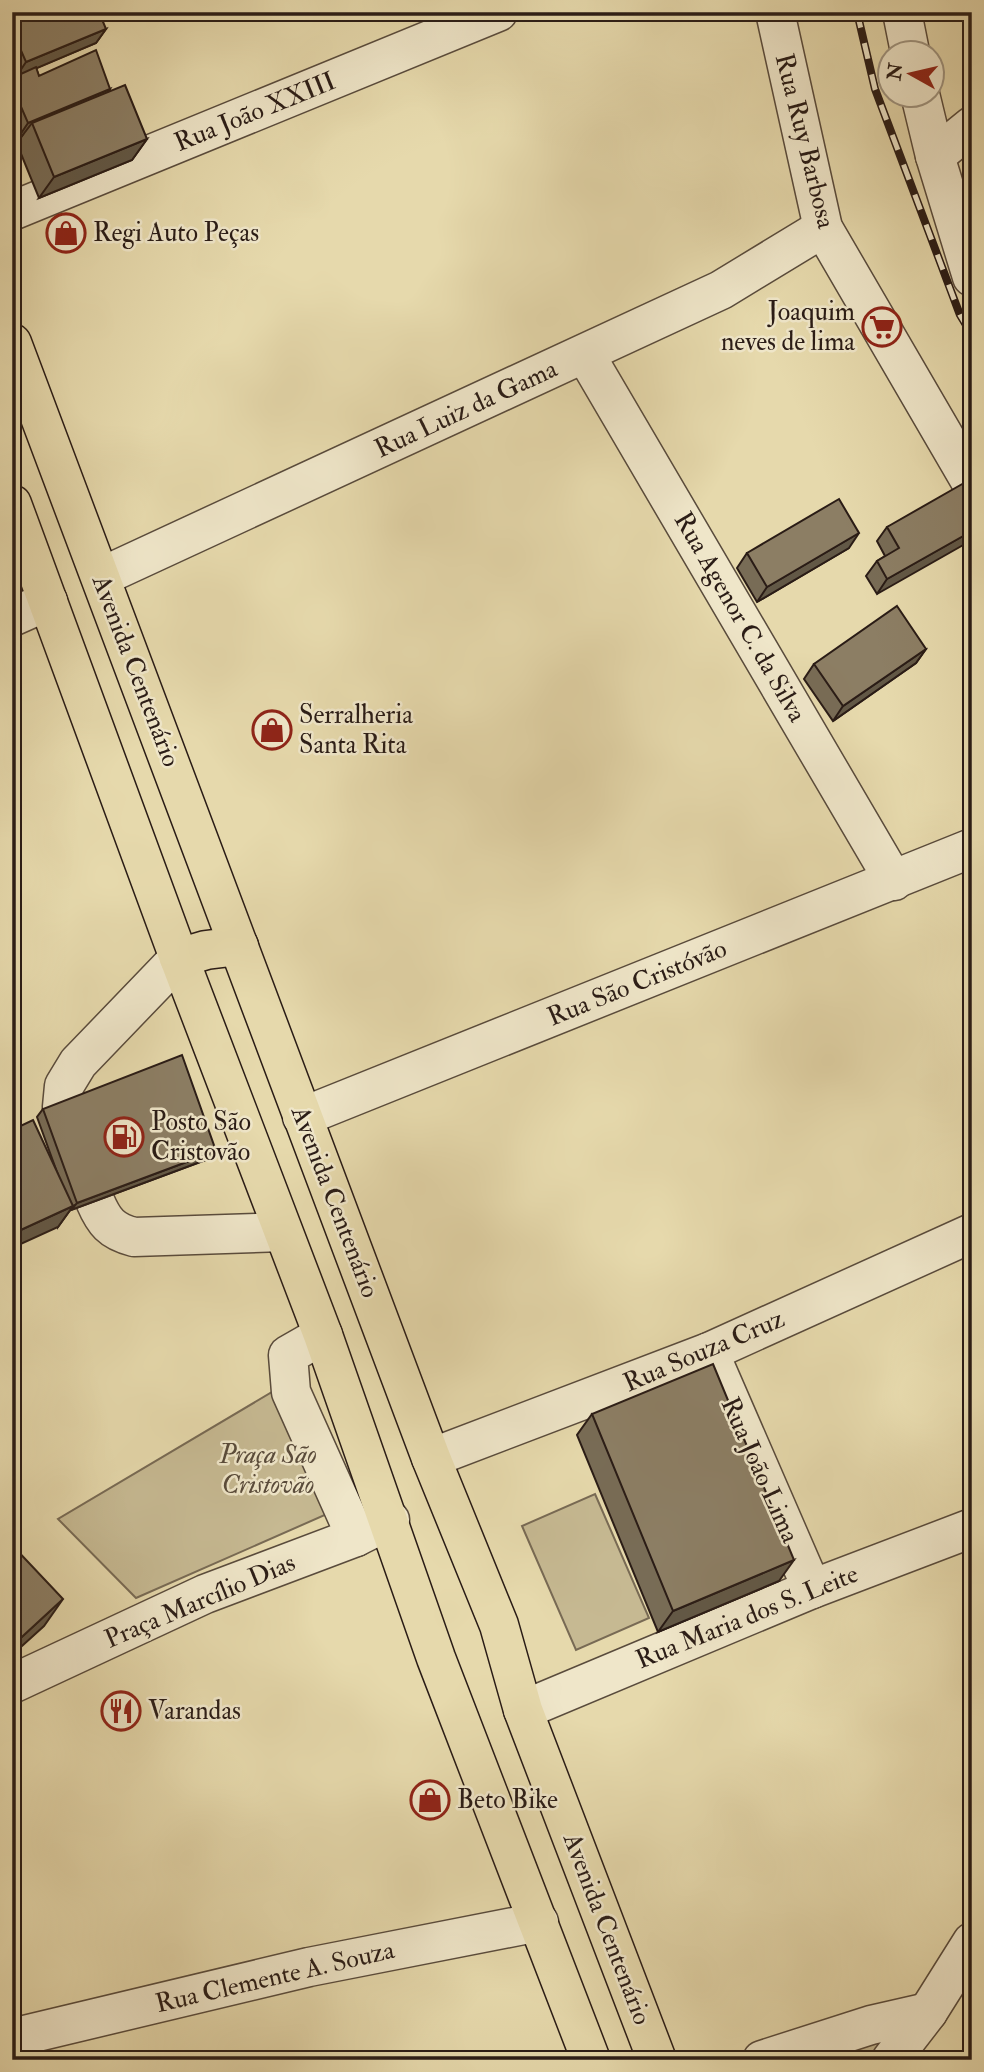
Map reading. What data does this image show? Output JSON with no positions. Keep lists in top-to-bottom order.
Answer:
{
  "streets": {
    "main road": ["Avenida Centenário"],
    "street": [
      "Rua João XXIII",
      "Rua Ruy Barbosa",
      "Rua Luiz da Gama",
      "Rua Agenor C. da Silva",
      "Rua São Cristóvão",
      "Rua Souza Cruz",
      "Rua João Lima",
      "Praça Marcílio Dias",
      "Rua Maria dos S. Leite",
      "Rua Clemente A. Souza"
    ]
  },
  "crossings": [
    ["Rua Ruy Barbosa", "Rua Luiz da Gama"],
    ["Rua Luiz da Gama", "Rua Agenor C. da Silva"],
    ["Rua Luiz da Gama", "Avenida Centenário"],
    ["Rua Agenor C. da Silva", "Rua São Cristóvão"],
    ["Avenida Centenário", "Rua São Cristóvão"],
    ["Avenida Centenário", "Rua Souza Cruz"],
    ["Avenida Centenário", "Rua Maria dos S. Leite"],
    ["Rua Souza Cruz", "Rua João Lima"],
    ["Rua João Lima", "Rua Maria dos S. Leite"]
  ],
  "parks": ["Praça São Cristovão"],
  "places": {
    "shop": ["Regi Auto Peças", "Serralheria Santa Rita", "Beto Bike"],
    "supermarket": ["Joaquim neves de lima"],
    "fuel station": ["Posto São Cristovão"],
    "restaurant": ["Varandas"]
  },
  "north": "left"
}
